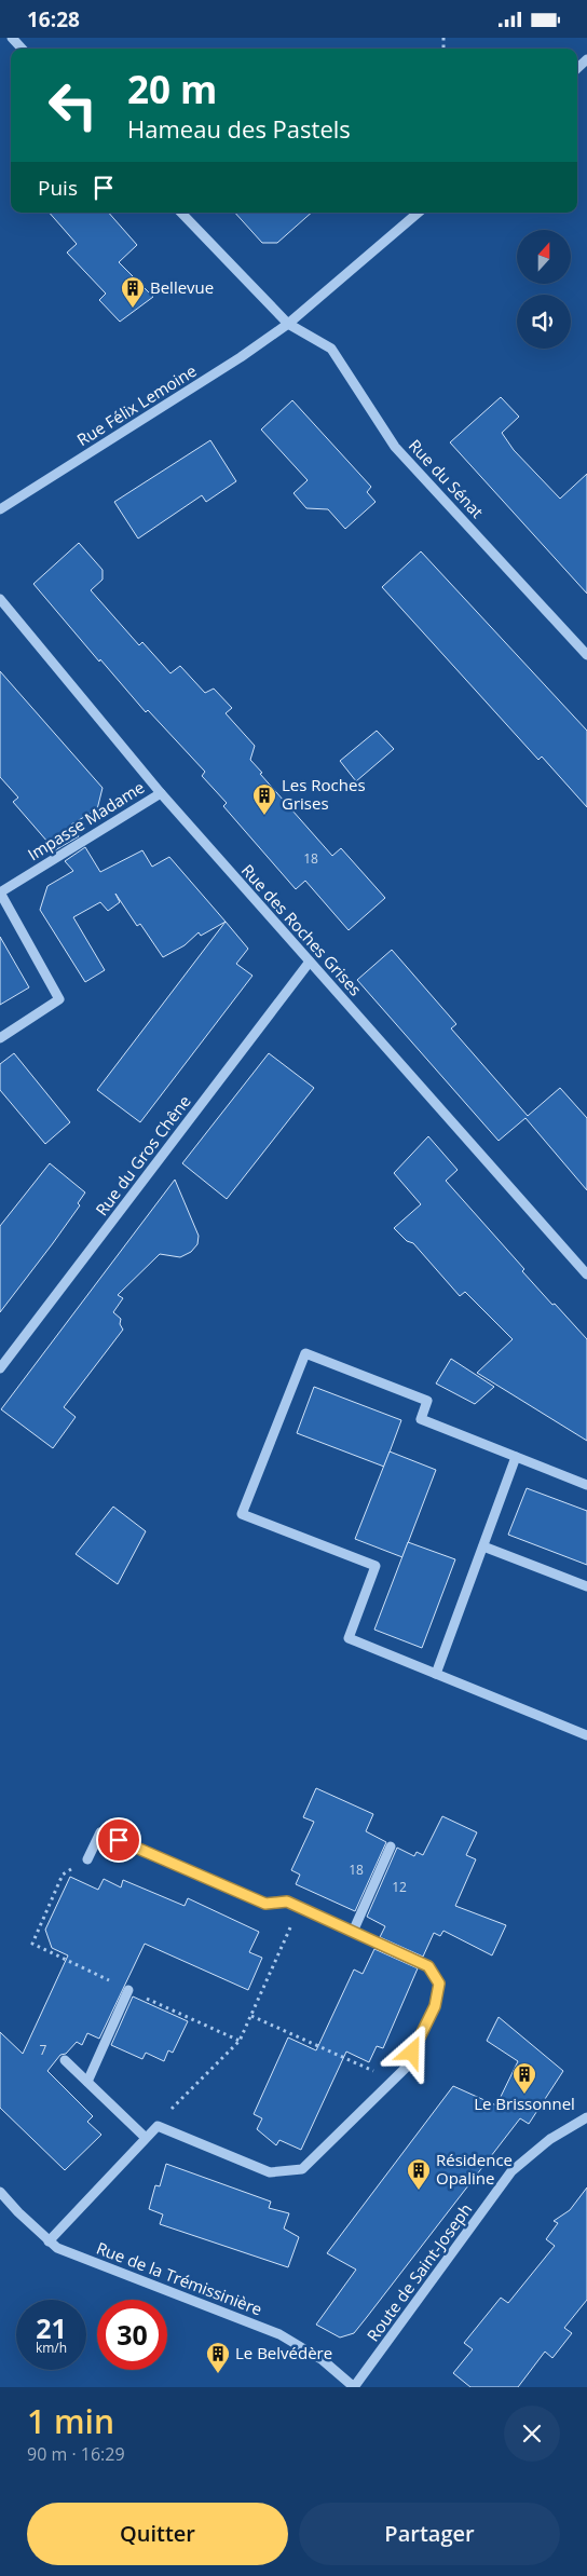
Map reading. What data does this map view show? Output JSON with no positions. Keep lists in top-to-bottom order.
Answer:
{
  "streets": {
    "street": [
      "Rue Félix Lemoine",
      "Rue du Sénat",
      "Impasse Madame",
      "Rue des Roches Grises",
      "Rue du Gros Chêne",
      "Route de Saint-Joseph",
      "Rue de la Trémissinière"
    ]
  },
  "crossings": [
    ["Rue Félix Lemoine", "Rue du Sénat"],
    ["Impasse Madame", "Rue des Roches Grises"],
    ["Rue des Roches Grises", "Rue du Gros Chêne"],
    ["Route de Saint-Joseph", "Rue de la Trémissinière"]
  ],
  "places": {
    "building": [
      "Bellevue",
      "Les Roches Grises",
      "Le Brissonnel",
      "Résidence Opaline",
      "Le Belvédère"
    ]
  },
  "house_numbers": [
    "18",
    "18",
    "12",
    "7"
  ],
  "north": "top",
  "page": {
    "status": "16:28",
    "turn": ["20 m", "Hameau des Pastels"],
    "then": "Puis",
    "speed": "21 km/h",
    "limit": "30",
    "heading": ["1 min", "90 m · 16:29"],
    "buttons": ["Quitter", "Partager"]
  }
}
